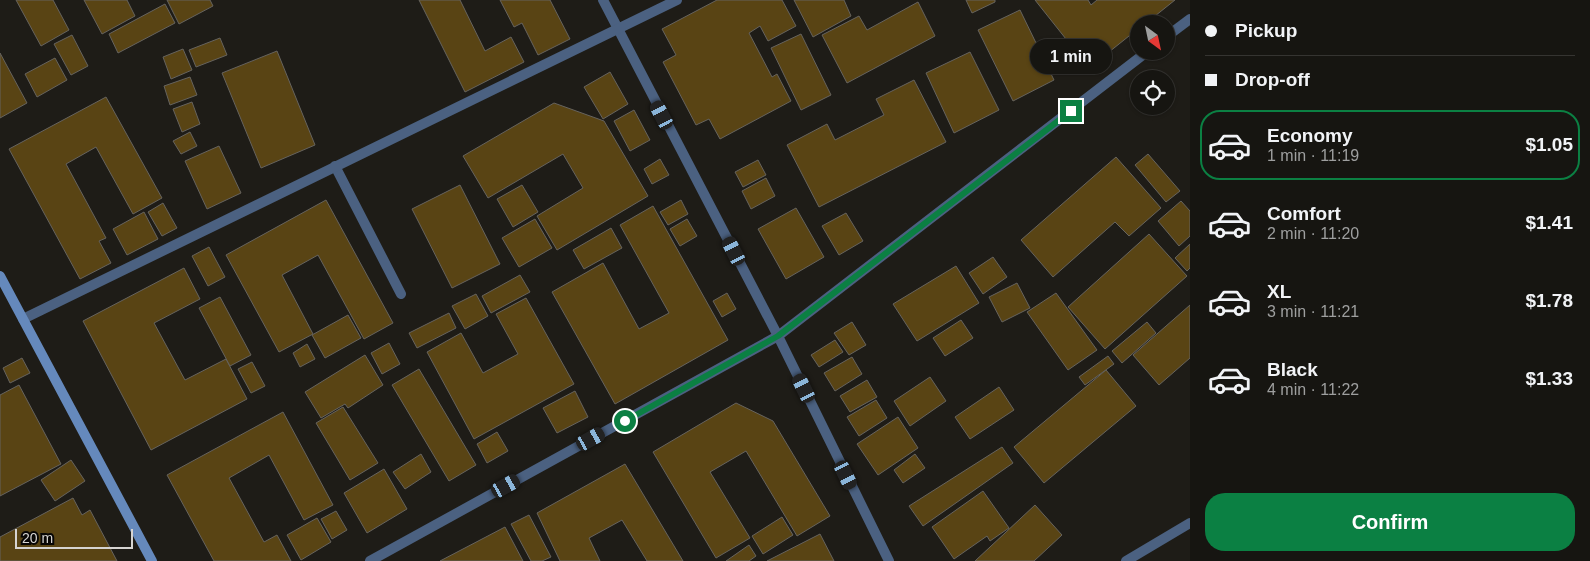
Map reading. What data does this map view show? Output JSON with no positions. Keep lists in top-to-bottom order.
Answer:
{
  "scale_bar": "20 m",
  "north": "bottom right",
  "page": {
    "banner": ["Pickup", "Drop-off"],
    "bubble": "1 min",
    "list": [
      {
        "name": "Economy",
        "note": "1 min · 11:19",
        "value": "$1.05"
      },
      {
        "name": "Comfort",
        "note": "2 min · 11:20",
        "value": "$1.41"
      },
      {
        "name": "XL",
        "note": "3 min · 11:21",
        "value": "$1.78"
      },
      {
        "name": "Black",
        "note": "4 min · 11:22",
        "value": "$1.33"
      }
    ],
    "buttons": "Confirm",
    "scale": "20 m"
  }
}
